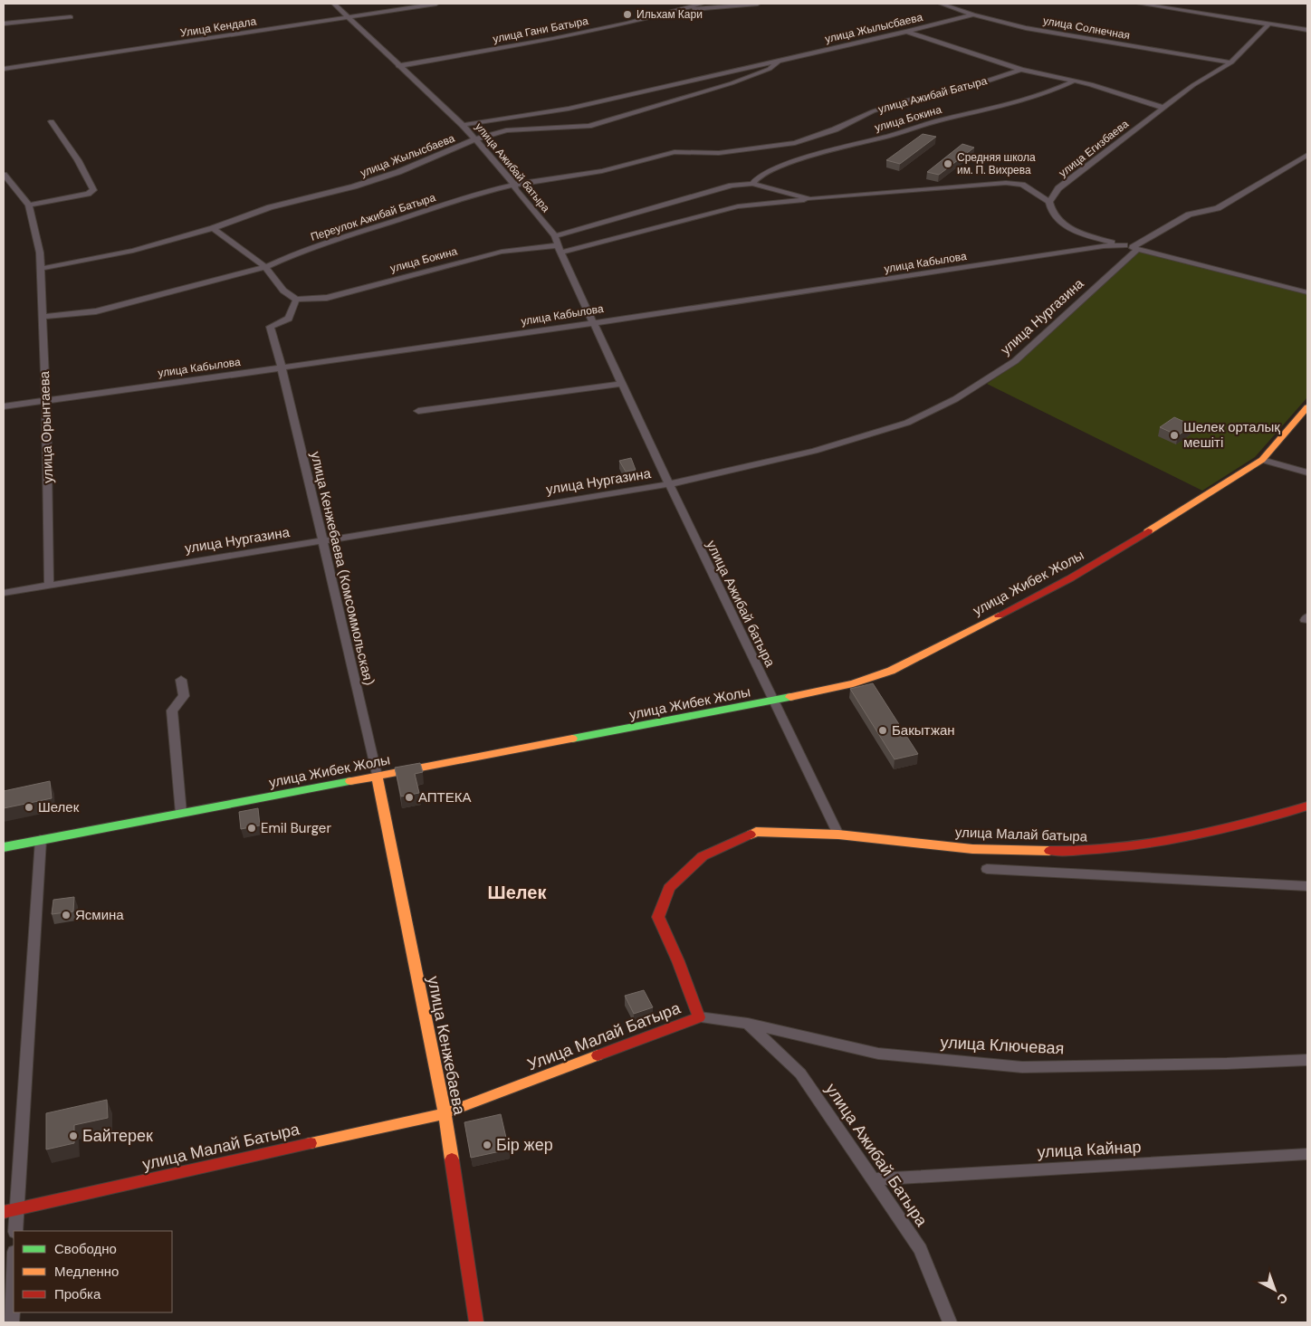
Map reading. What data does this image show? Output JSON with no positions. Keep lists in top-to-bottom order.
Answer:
{
  "streets": {
    "street": [
      "Улица Кендала",
      "улица Жылысбаева",
      "улица Солнечная",
      "улица Гани Батыра",
      "улица Ажибай Батыра",
      "улица Бокина",
      "улица Егизбаева",
      "улица Ажибай батыра",
      "Переулок Ажибай Батыра",
      "улица Кабылова",
      "улица Нургазина",
      "улица Орынтаева",
      "улица Кенжебаева (Комсоммольская)",
      "улица Жибек Жолы",
      "улица Малай батыра",
      "Улица Малай Батыра",
      "улица Кенжебаева",
      "улица Ключевая",
      "улица Малай Батыра",
      "улица Кайнар"
    ]
  },
  "crossings": [
    ["Улица Кендала", "улица Ажибай батыра"],
    ["улица Жылысбаева", "улица Солнечная"],
    ["улица Жылысбаева", "улица Ажибай батыра"],
    ["улица Жылысбаева", "улица Орынтаева"],
    ["улица Солнечная", "улица Егизбаева"],
    ["улица Гани Батыра", "улица Ажибай батыра"],
    ["улица Ажибай Батыра", "улица Бокина"],
    ["улица Ажибай Батыра", "Переулок Ажибай Батыра"],
    ["улица Ажибай Батыра", "улица Ключевая"],
    ["улица Ажибай Батыра", "улица Кайнар"],
    ["улица Бокина", "улица Егизбаева"],
    ["улица Бокина", "улица Ажибай батыра"],
    ["улица Ажибай батыра", "Переулок Ажибай Батыра"],
    ["улица Ажибай батыра", "улица Кабылова"],
    ["улица Ажибай батыра", "улица Нургазина"],
    ["улица Ажибай батыра", "улица Жибек Жолы"],
    ["улица Ажибай батыра", "улица Малай батыра"],
    ["улица Ажибай батыра", "Улица Малай Батыра"],
    ["Переулок Ажибай Батыра", "улица Орынтаева"],
    ["улица Кабылова", "улица Нургазина"],
    ["улица Кабылова", "улица Орынтаева"],
    ["улица Кабылова", "улица Кенжебаева (Комсоммольская)"],
    ["улица Нургазина", "улица Орынтаева"],
    ["улица Нургазина", "улица Кенжебаева (Комсоммольская)"],
    ["улица Кенжебаева (Комсоммольская)", "улица Жибек Жолы"],
    ["улица Кенжебаева (Комсоммольская)", "улица Кенжебаева"],
    ["улица Жибек Жолы", "улица Кенжебаева"],
    ["улица Малай батыра", "Улица Малай Батыра"],
    ["Улица Малай Батыра", "улица Кенжебаева"],
    ["Улица Малай Батыра", "улица Ключевая"],
    ["Улица Малай Батыра", "улица Малай Батыра"],
    ["улица Кенжебаева", "улица Малай Батыра"]
  ],
  "districts": ["Шелек"],
  "places": [
    "Ильхам Кари",
    "Средняя школа им. П. Вихрева",
    "Шелек орталық мешіті",
    "Бакытжан",
    "АПТЕКА",
    "Шелек",
    "Emil Burger",
    "Ясмина",
    "Байтерек",
    "Бір жер"
  ],
  "legend": ["Свободно", "Медленно", "Пробка"],
  "north": "bottom right"
}
